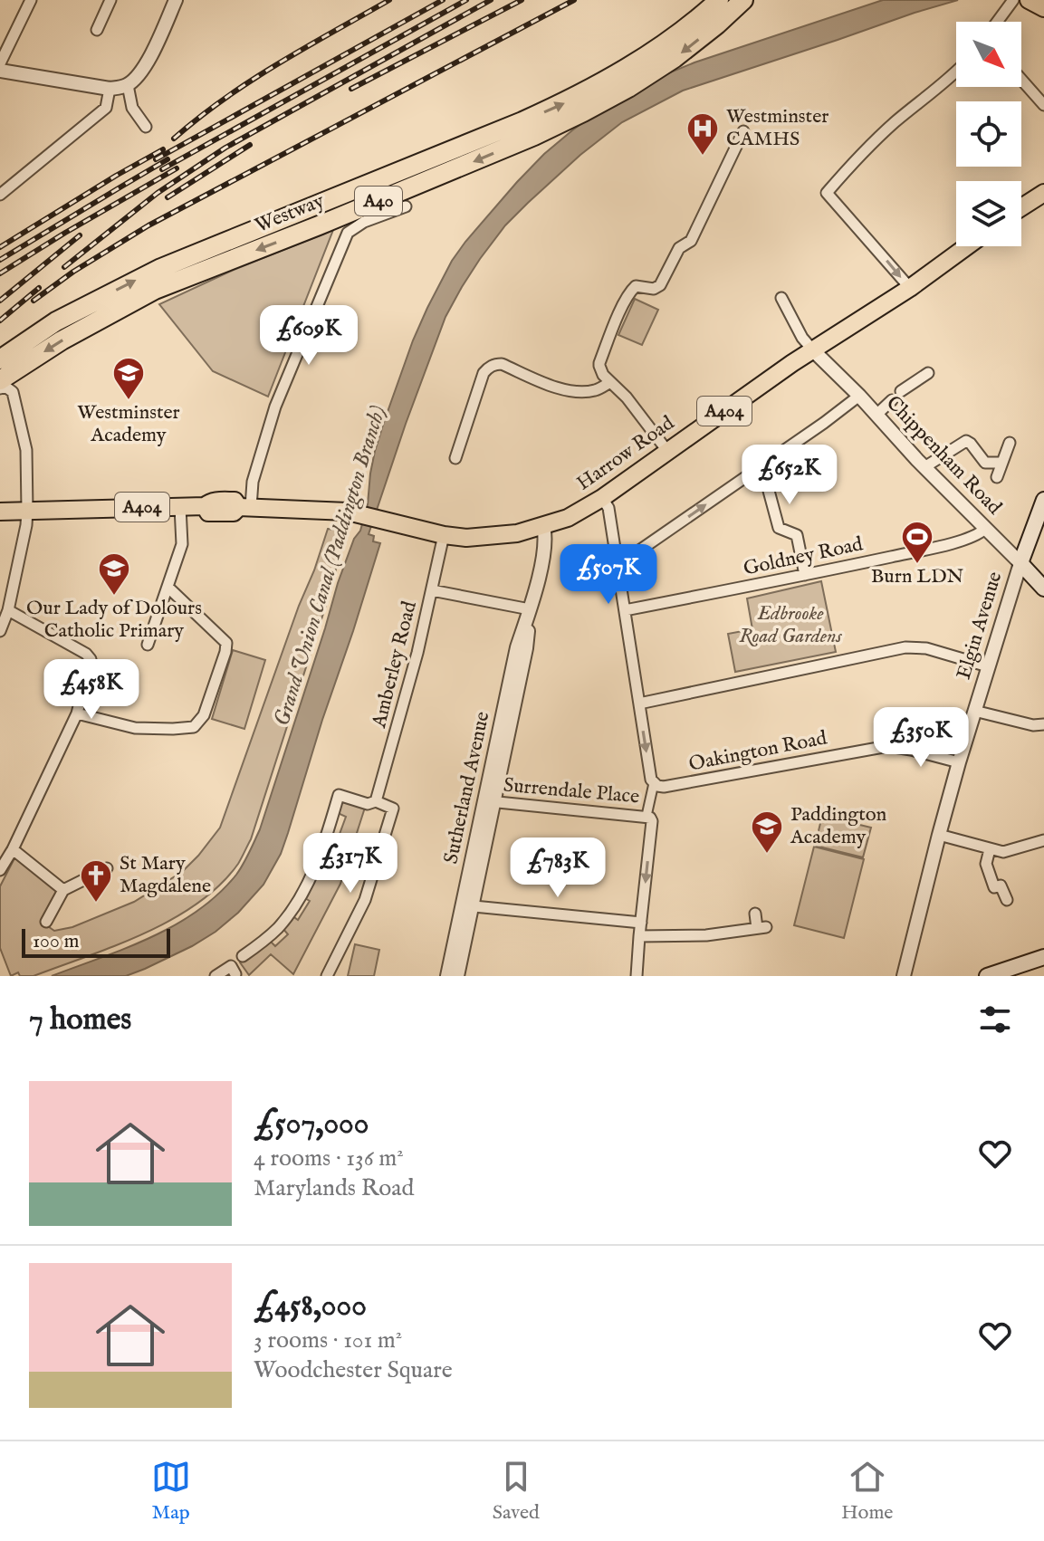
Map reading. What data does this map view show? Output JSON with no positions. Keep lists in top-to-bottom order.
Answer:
{
  "streets": {
    "highway": ["A40", "Westway"],
    "main road": [
      "A404",
      "Harrow Road",
      "Chippenham Road",
      "Elgin Avenue"
    ],
    "street": [
      "Goldney Road",
      "Amberley Road",
      "Oakington Road",
      "Sutherland Avenue",
      "Surrendale Place"
    ]
  },
  "crossings": [
    ["Harrow Road", "Chippenham Road"],
    ["Harrow Road", "Amberley Road"],
    ["Harrow Road", "Sutherland Avenue"],
    ["Chippenham Road", "Goldney Road"],
    ["Chippenham Road", "Elgin Avenue"],
    ["Elgin Avenue", "Oakington Road"],
    ["Sutherland Avenue", "Surrendale Place"]
  ],
  "water": ["Grand Union Canal (Paddington Branch)"],
  "parks": ["Edbrooke Road Gardens"],
  "places": {
    "hospital": ["Westminster CAMHS"],
    "school or university": ["Westminster Academy", "Our Lady of Dolours Catholic Primary", "Paddington Academy"],
    "sports": ["Burn LDN"],
    "church": ["St Mary Magdalene"]
  },
  "scale_bar": "100 m",
  "north": "bottom right",
  "page": {
    "price": [
      "£609K",
      "£652K",
      "£507K",
      "£458K",
      "£350K",
      "£317K",
      "£783K"
    ],
    "scale": "100 m",
    "heading": "7 homes",
    "list": [
      {
        "name": "£507,000",
        "note": "4 rooms · 136 m² · Marylands Road"
      },
      {
        "name": "£458,000",
        "note": "3 rooms · 101 m² · Woodchester Square"
      }
    ],
    "tabs": ["Map", "Saved", "Home"]
  }
}
